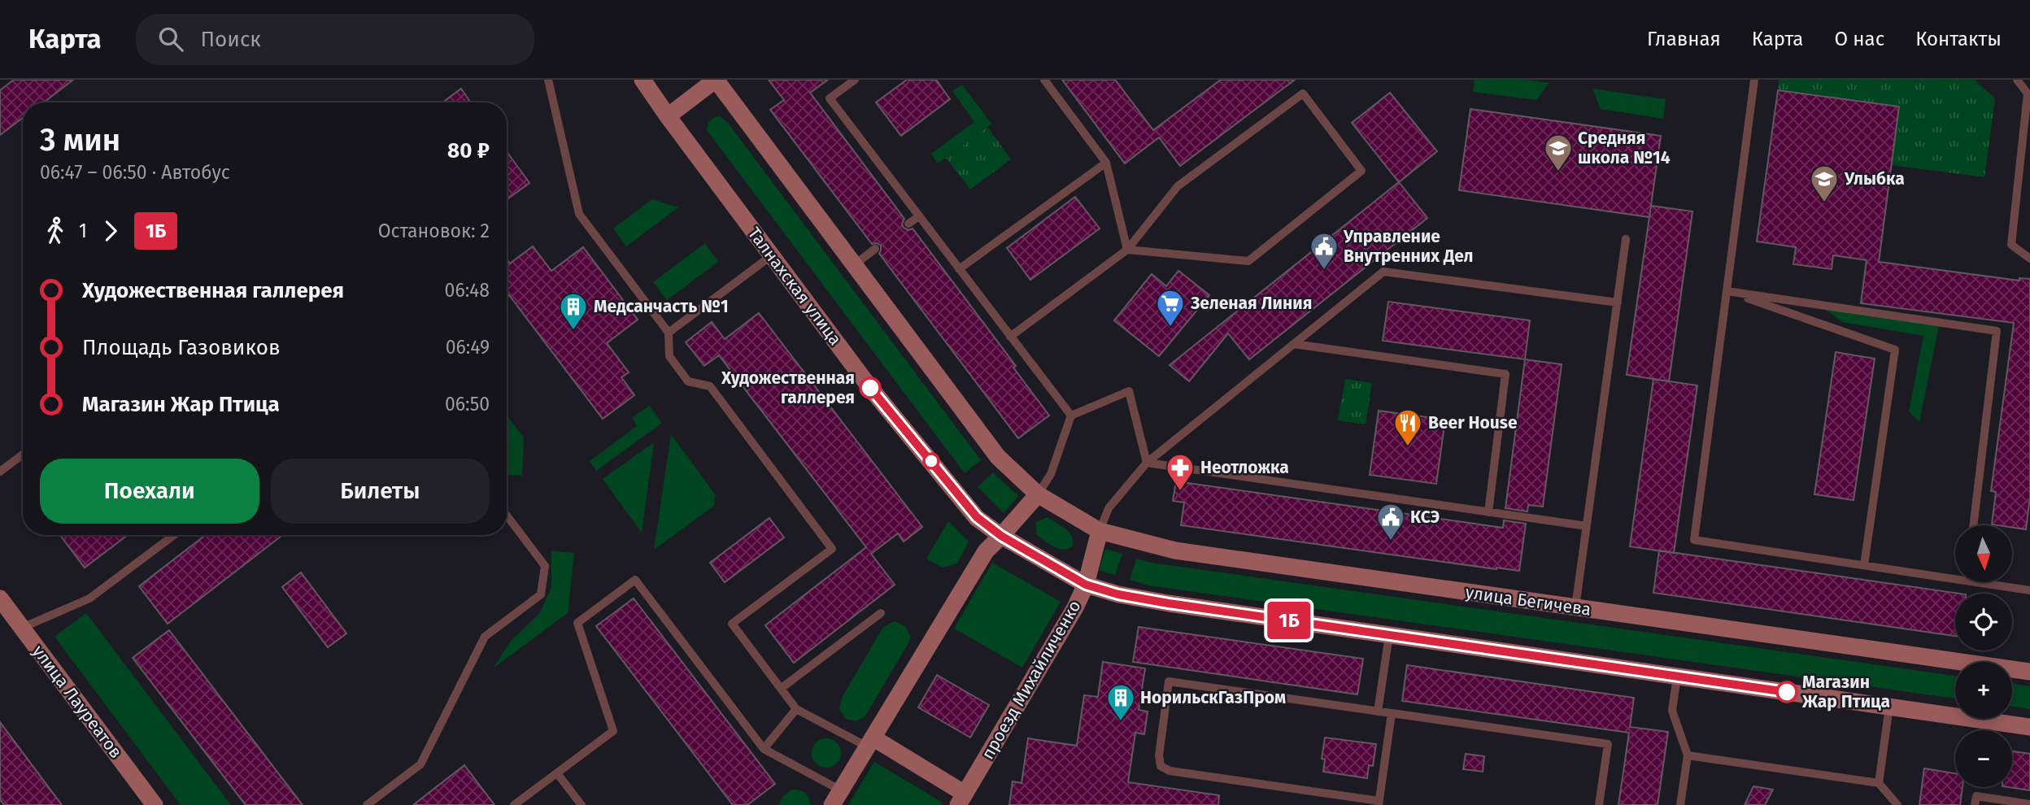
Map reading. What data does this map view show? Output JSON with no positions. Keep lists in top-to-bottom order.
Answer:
{
  "streets": {
    "street": [
      "Талнахская улица",
      "улица Бегичева",
      "проезд Михайличенко",
      "улица Лауреатов"
    ]
  },
  "crossings": [
    ["улица Бегичева", "проезд Михайличенко"]
  ],
  "places": {
    "school or university": ["Средняя школа №14", "Улыбка"],
    "public building": ["Управление Внутренних Дел", "КСЭ"],
    "supermarket": ["Зеленая Линия"],
    "building": ["Медсанчасть №1", "НорильскГазПром"],
    "other": ["Художественная галлерея", "Магазин Жар Птица"],
    "restaurant": ["Beer House"],
    "pharmacy": ["Неотложка"]
  },
  "lines": ["bus line 1Б"],
  "north": "bottom",
  "page": {
    "header": "Карта",
    "search": "Поиск",
    "nav": [
      "Главная",
      "Карта",
      "О нас",
      "Контакты"
    ],
    "on_map": "1Б",
    "heading": ["3 мин", "06:47 – 06:50 · Автобус", "80 ₽"],
    "legs": ["1", "1Б", "Остановок: 2"],
    "list": [
      {
        "name": "Художественная галлерея",
        "value": "06:48"
      },
      {
        "name": "Площадь Газовиков",
        "value": "06:49"
      },
      {
        "name": "Магазин Жар Птица",
        "value": "06:50"
      }
    ],
    "buttons": ["Поехали", "Билеты"],
    "map_buttons": ["+", "−"]
  }
}
